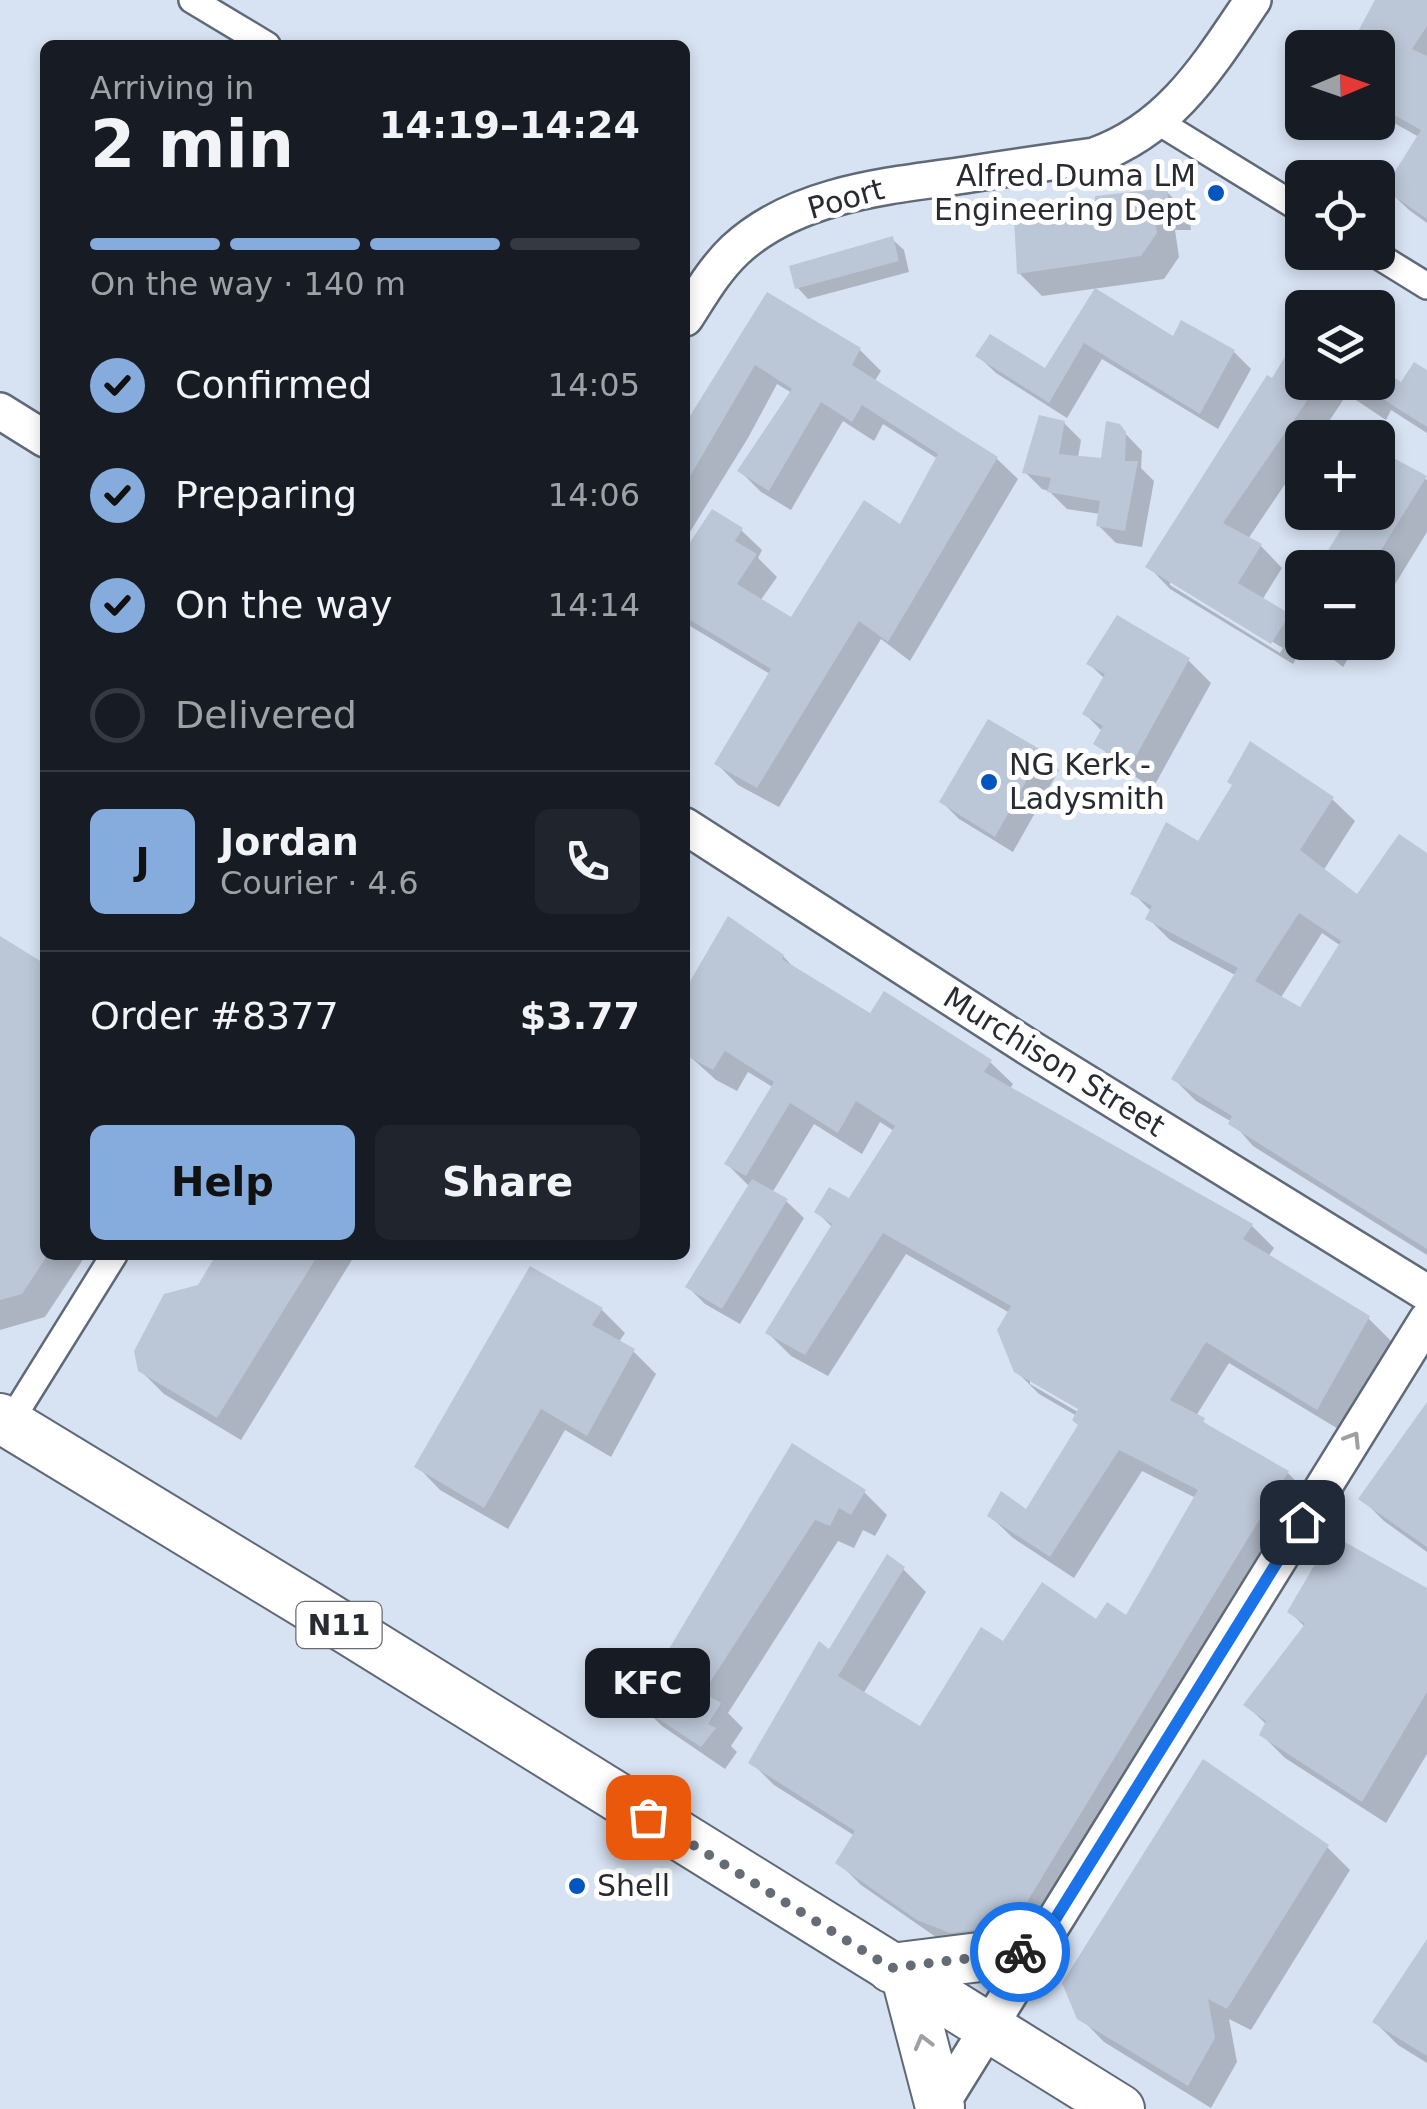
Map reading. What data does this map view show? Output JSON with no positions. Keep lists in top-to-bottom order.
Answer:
{
  "streets": {
    "highway": ["N11"],
    "street": ["Poort", "Murchison Street"]
  },
  "places": [
    "Alfred Duma LM Engineering Dept",
    "NG Kerk - Ladysmith",
    "KFC",
    "Shell"
  ],
  "north": "right",
  "page": {
    "map_buttons": ["+", "−"],
    "heading": ["2 min", "Arriving in", "14:19–14:24"],
    "panel": [
      "Jordan",
      "Courier · 4.6",
      "Order #8377",
      "$3.77"
    ],
    "bar": "On the way · 140 m",
    "list": [
      ["Confirmed", "14:05"],
      ["Preparing", "14:06"],
      ["On the way", "14:14"],
      "Delivered"
    ],
    "round": "J",
    "buttons": ["Help", "Share"],
    "bubble": "KFC"
  }
}
